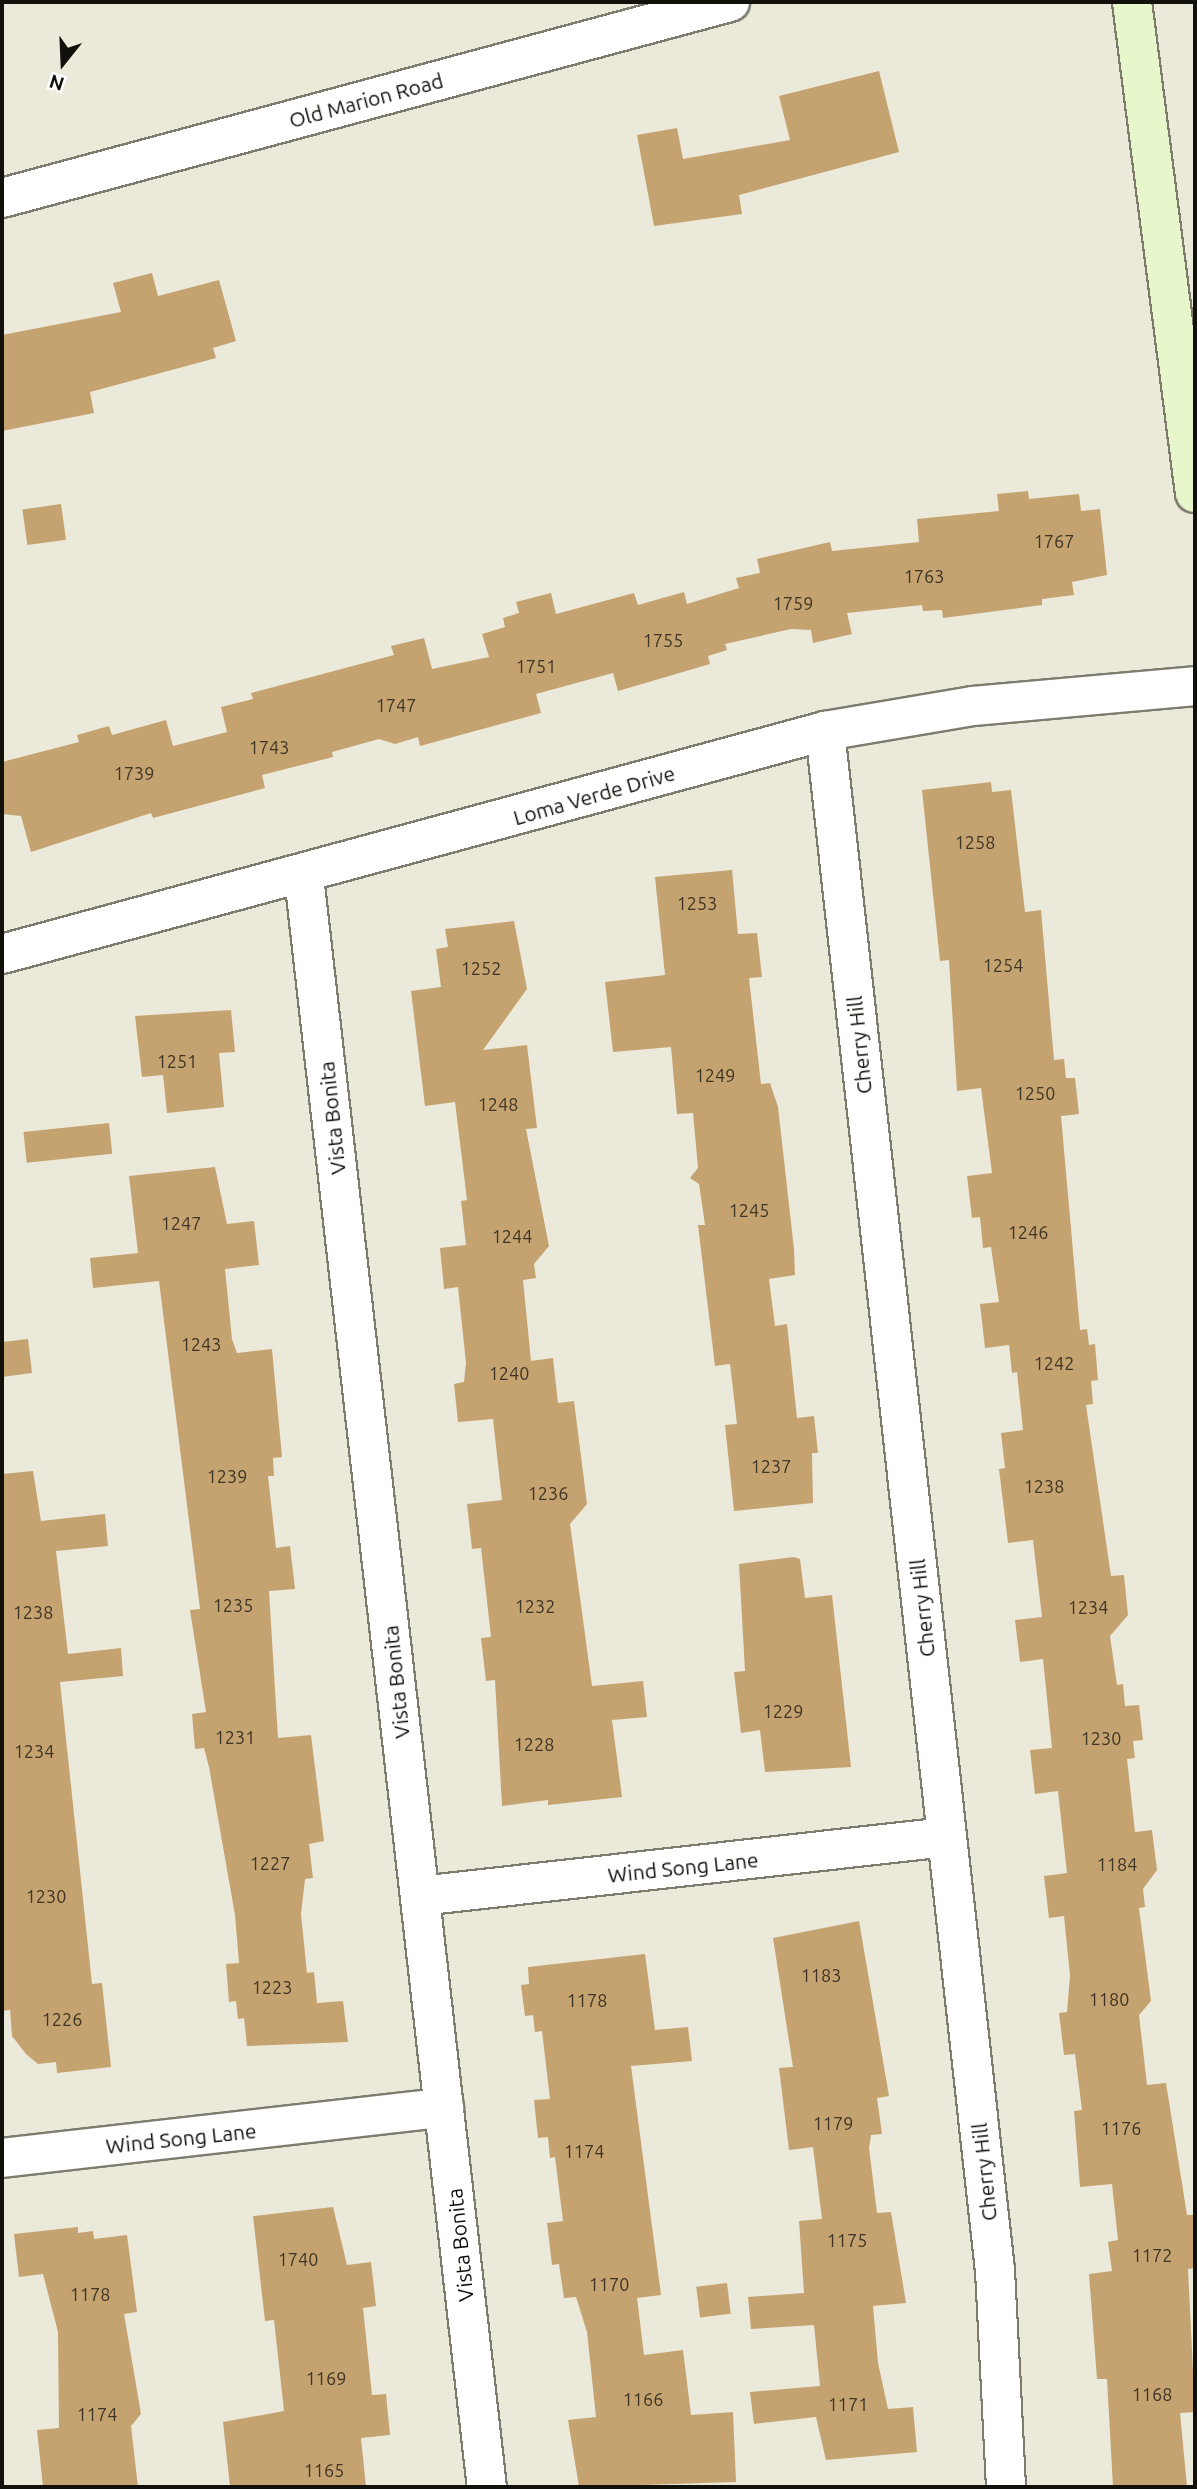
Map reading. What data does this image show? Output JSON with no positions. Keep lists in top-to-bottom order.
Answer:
{
  "streets": {
    "street": [
      "Old Marion Road",
      "Loma Verde Drive",
      "Cherry Hill",
      "Vista Bonita",
      "Wind Song Lane"
    ]
  },
  "crossings": [
    ["Loma Verde Drive", "Cherry Hill"],
    ["Loma Verde Drive", "Vista Bonita"],
    ["Cherry Hill", "Wind Song Lane"],
    ["Vista Bonita", "Wind Song Lane"]
  ],
  "house_numbers": [
    "1767",
    "1763",
    "1759",
    "1755",
    "1751",
    "1747",
    "1743",
    "1739",
    "1258",
    "1253",
    "1254",
    "1252",
    "1251",
    "1249",
    "1250",
    "1248",
    "1245",
    "1247",
    "1246",
    "1244",
    "1243",
    "1242",
    "1240",
    "1237",
    "1239",
    "1238",
    "1236",
    "1235",
    "1232",
    "1234",
    "1238",
    "1229",
    "1231",
    "1230",
    "1228",
    "1234",
    "1227",
    "1184",
    "1230",
    "1183",
    "1223",
    "1180",
    "1178",
    "1226",
    "1179",
    "1176",
    "1174",
    "1175",
    "1172",
    "1740",
    "1170",
    "1178",
    "1169",
    "1168",
    "1166",
    "1171",
    "1174",
    "1165"
  ],
  "north": "bottom"
}
